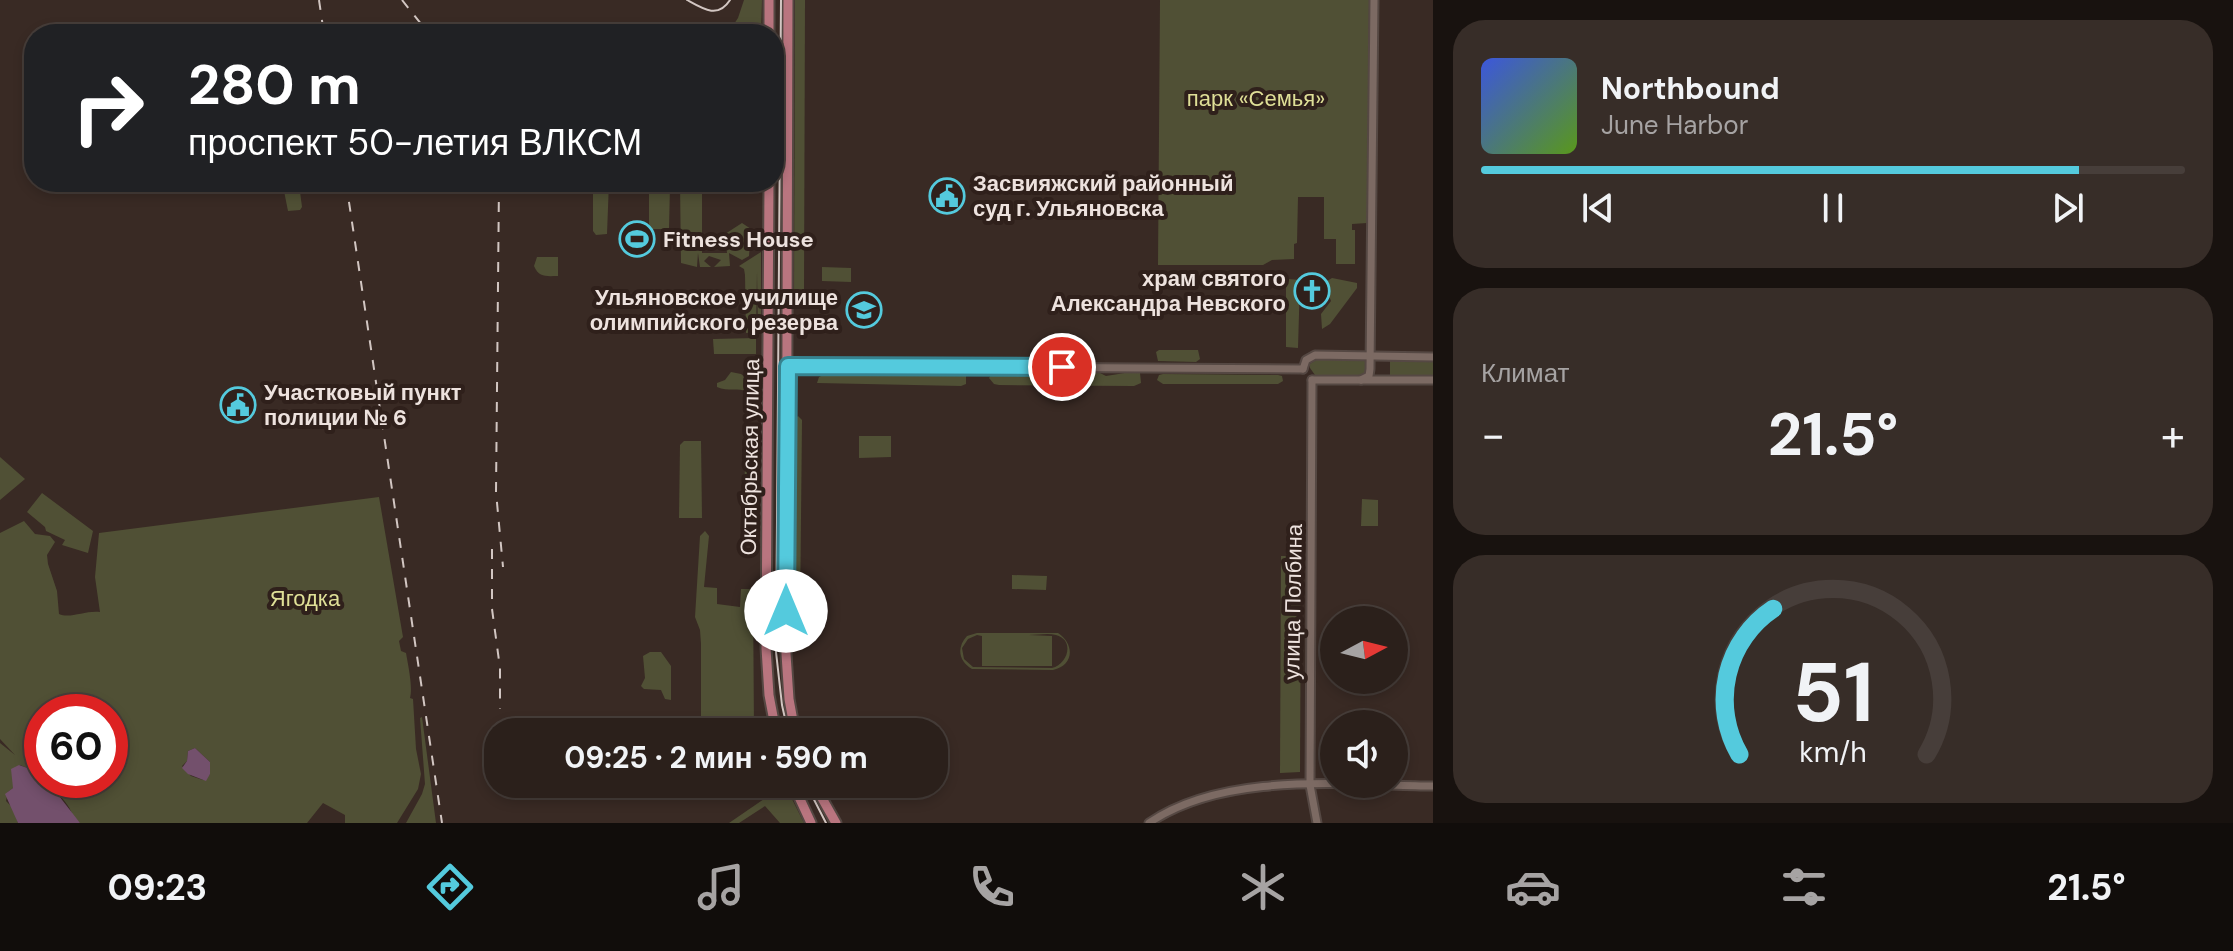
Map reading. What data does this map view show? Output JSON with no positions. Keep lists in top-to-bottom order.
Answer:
{
  "streets": {
    "main road": ["Октябрьская улица"],
    "street": ["улица Полбина"]
  },
  "parks": ["парк «Семья»", "Ягодка"],
  "places": {
    "public building": ["Засвияжский районный суд г. Ульяновска", "Участковый пункт полиции № 6"],
    "sports": ["Fitness House"],
    "church": ["храм святого Александра Невского"],
    "school or university": ["Ульяновское училище олимпийского резерва"]
  },
  "north": "right",
  "page": {
    "turn": ["280 m", "проспект 50-летия ВЛКСМ"],
    "song": ["Northbound", "June Harbor"],
    "tile": "Климат",
    "heat": ["−", "21.5°", "+"],
    "limit": "60",
    "trip": "09:25 · 2 мин · 590 m",
    "tabs": ["09:23", "21.5°"],
    "gauge": ["51", "km/h"]
  }
}
